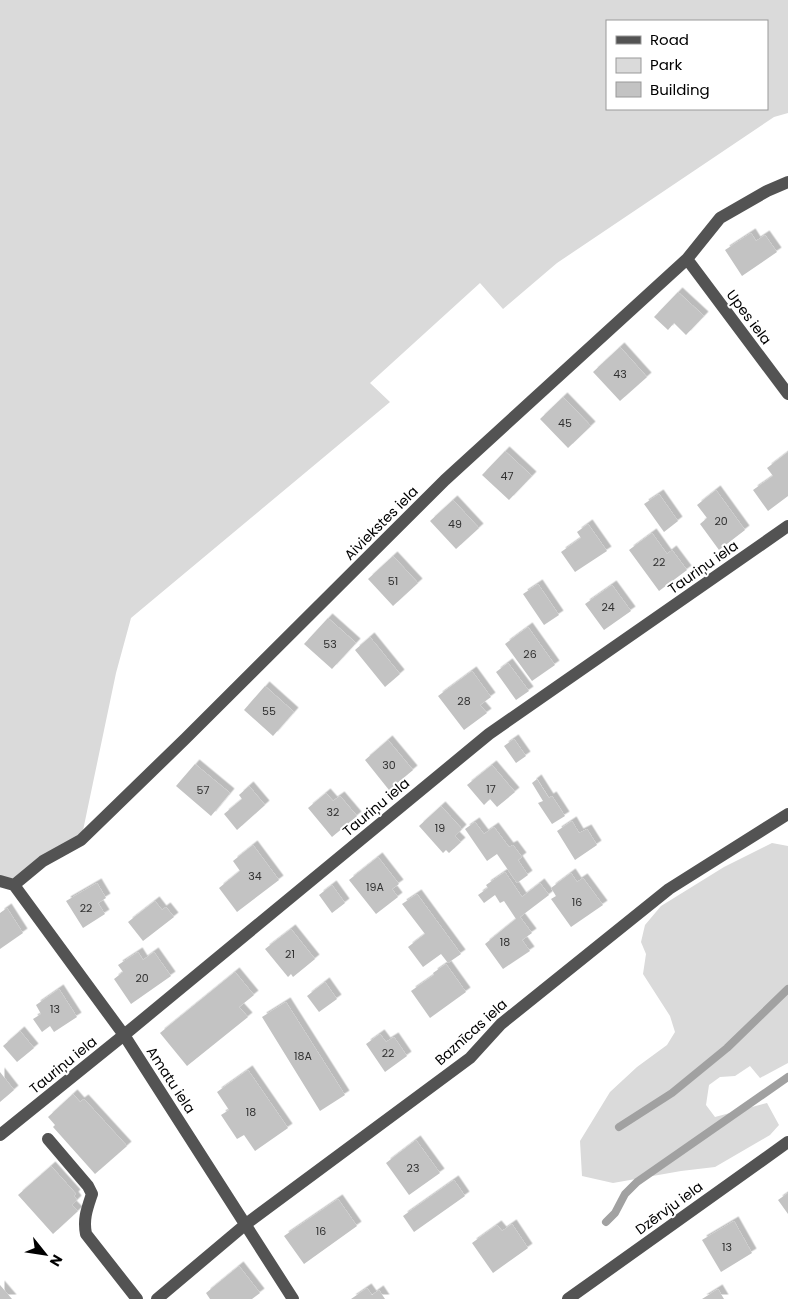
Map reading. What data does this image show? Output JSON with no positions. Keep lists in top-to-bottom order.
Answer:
{
  "streets": {
    "street": [
      "Upes iela",
      "Aiviekstes iela",
      "Tauriņu iela",
      "Baznīcas iela",
      "Amatu iela",
      "Dzērvju iela"
    ]
  },
  "crossings": [
    ["Upes iela", "Aiviekstes iela"],
    ["Aiviekstes iela", "Amatu iela"],
    ["Tauriņu iela", "Amatu iela"],
    ["Baznīcas iela", "Amatu iela"]
  ],
  "house_numbers": [
    "43",
    "45",
    "47",
    "20",
    "49",
    "22",
    "51",
    "24",
    "53",
    "26",
    "28",
    "55",
    "30",
    "17",
    "57",
    "32",
    "19",
    "34",
    "19A",
    "16",
    "22",
    "18",
    "21",
    "20",
    "13",
    "22",
    "18A",
    "18",
    "23",
    "16",
    "13"
  ],
  "legend": ["Road", "Park", "Building"],
  "north": "bottom right"
}
